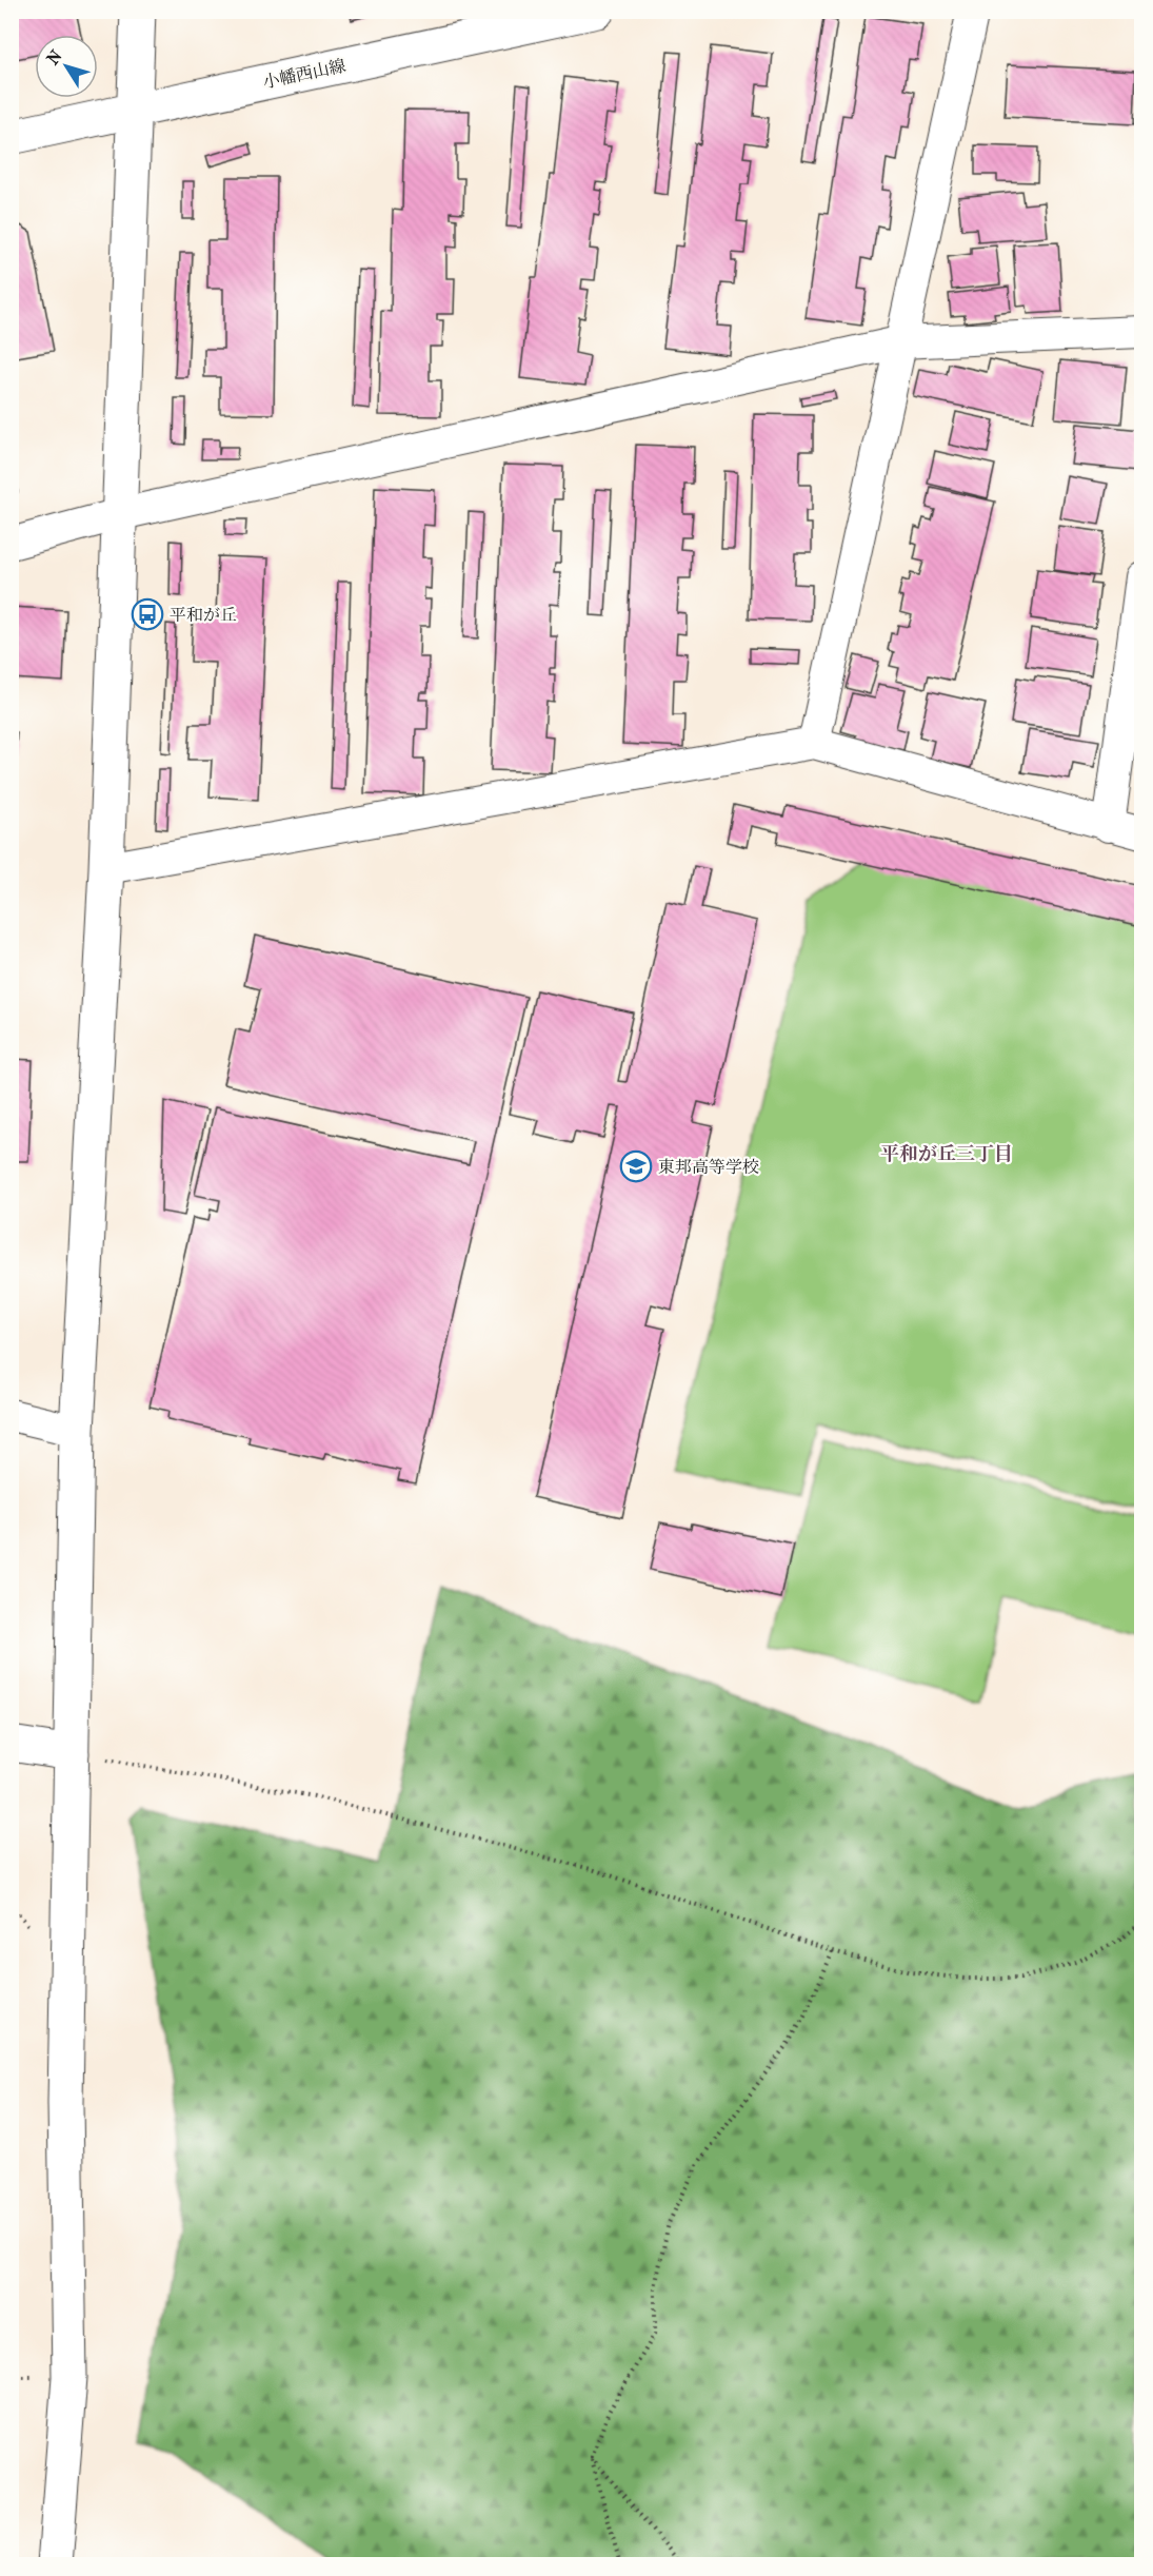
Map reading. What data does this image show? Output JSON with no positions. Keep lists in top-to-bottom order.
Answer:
{
  "streets": {
    "street": ["小幡西山線"]
  },
  "districts": ["平和が丘三丁目"],
  "places": {
    "bus stop": ["平和が丘"],
    "school or university": ["東邦高等学校"]
  },
  "north": "top left"
}
